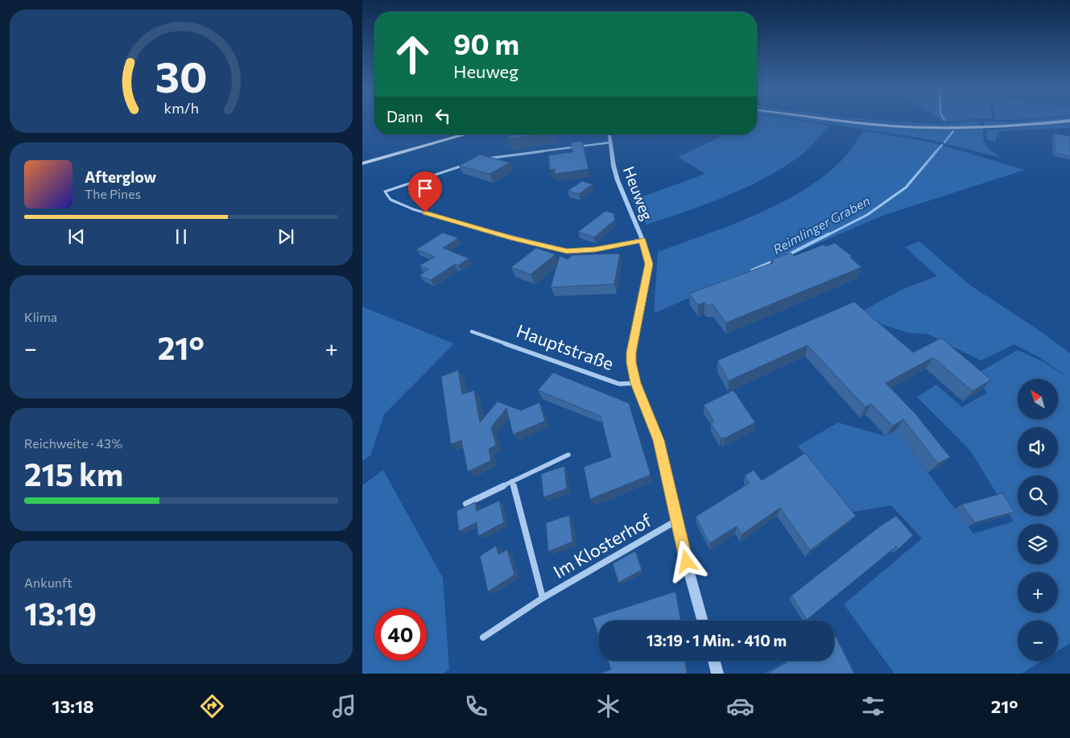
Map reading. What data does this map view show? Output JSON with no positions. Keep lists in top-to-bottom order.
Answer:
{
  "streets": {
    "street": ["Heuweg", "Hauptstraße", "Im Klosterhof"]
  },
  "crossings": [
    ["Heuweg", "Hauptstraße"]
  ],
  "water": ["Reimlinger Graben"],
  "north": "top left",
  "page": {
    "turn": ["90 m", "Heuweg"],
    "then": "Dann",
    "song": ["Afterglow", "The Pines"],
    "tile": [
      "Klima",
      ["Reichweite · 43%", "215 km"],
      ["Ankunft", "13:19"]
    ],
    "heat": ["−", "21°", "+"],
    "map_buttons": ["+", "−"],
    "limit": "40",
    "trip": "13:19 · 1 Min. · 410 m",
    "tabs": ["13:18", "21°"],
    "gauge": ["30", "km/h"]
  }
}
